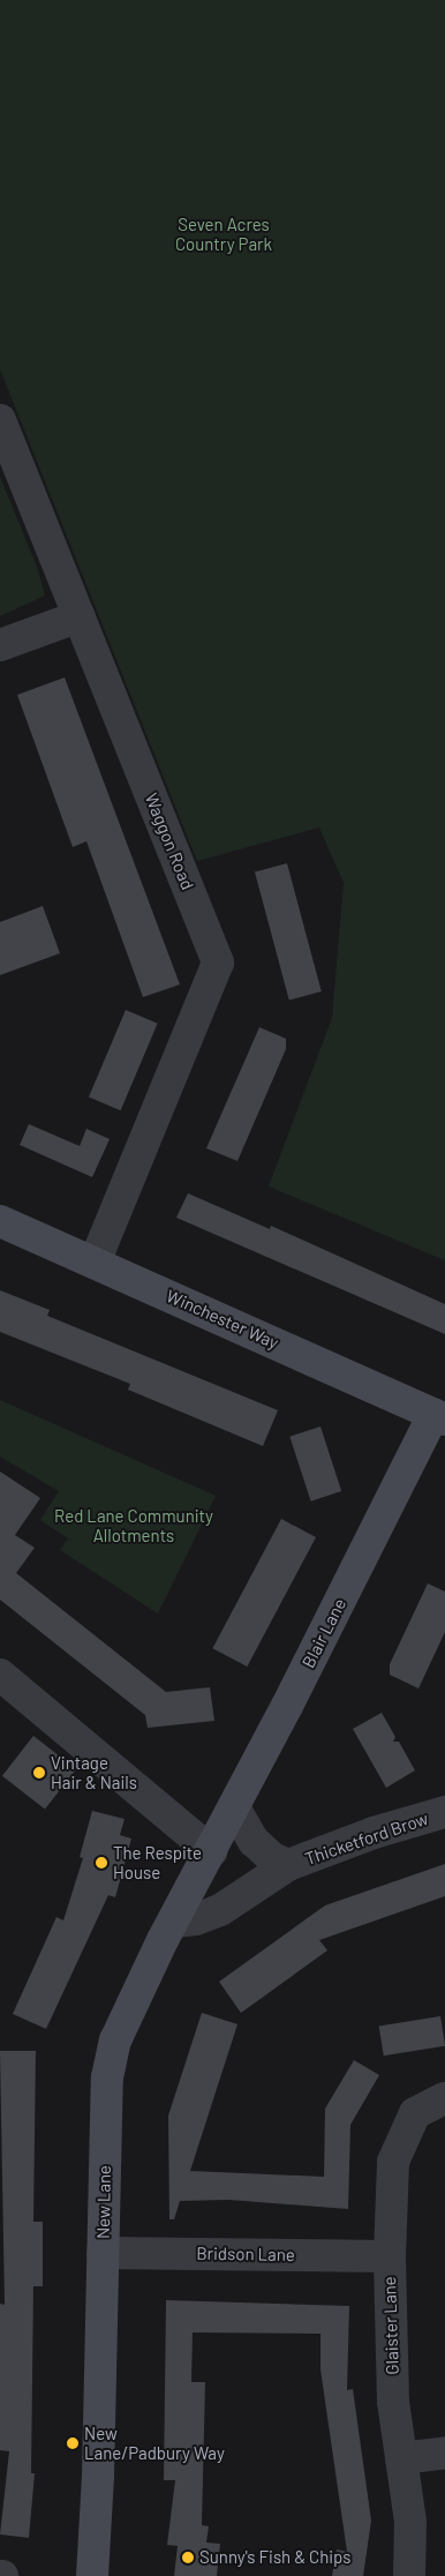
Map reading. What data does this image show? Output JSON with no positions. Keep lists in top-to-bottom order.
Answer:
{
  "streets": {
    "street": [
      "Waggon Road",
      "Winchester Way",
      "Blair Lane",
      "Thicketford Brow",
      "New Lane",
      "Bridson Lane",
      "Glaister Lane"
    ]
  },
  "crossings": [
    ["Waggon Road", "Winchester Way"],
    ["Winchester Way", "Blair Lane"],
    ["Blair Lane", "Thicketford Brow"],
    ["Blair Lane", "New Lane"],
    ["Thicketford Brow", "New Lane"],
    ["New Lane", "Bridson Lane"],
    ["Bridson Lane", "Glaister Lane"]
  ],
  "parks": ["Seven Acres Country Park", "Red Lane Community Allotments"],
  "places": [
    "Vintage Hair & Nails",
    "The Respite House",
    "New Lane/Padbury Way",
    "Sunny's Fish & Chips"
  ]
}
